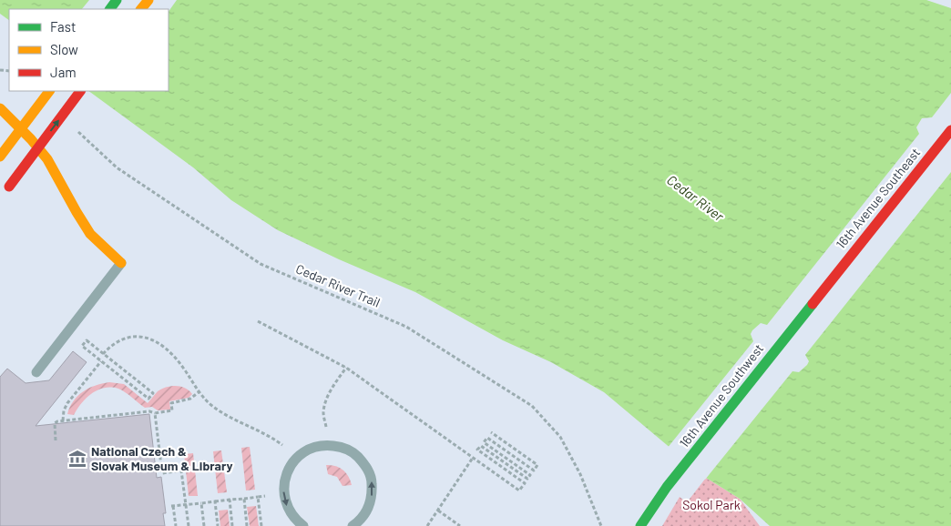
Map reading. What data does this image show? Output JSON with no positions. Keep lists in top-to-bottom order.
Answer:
{
  "streets": {
    "street": ["16th Avenue Southeast", "16th Avenue Southwest"],
    "path": ["Cedar River Trail"]
  },
  "crossings": [
    ["16th Avenue Southeast", "16th Avenue Southwest"]
  ],
  "water": ["Cedar River"],
  "parks": ["Sokol Park"],
  "places": {
    "museum": ["National Czech & Slovak Museum & Library"]
  },
  "legend": ["Fast", "Slow", "Jam"]
}
